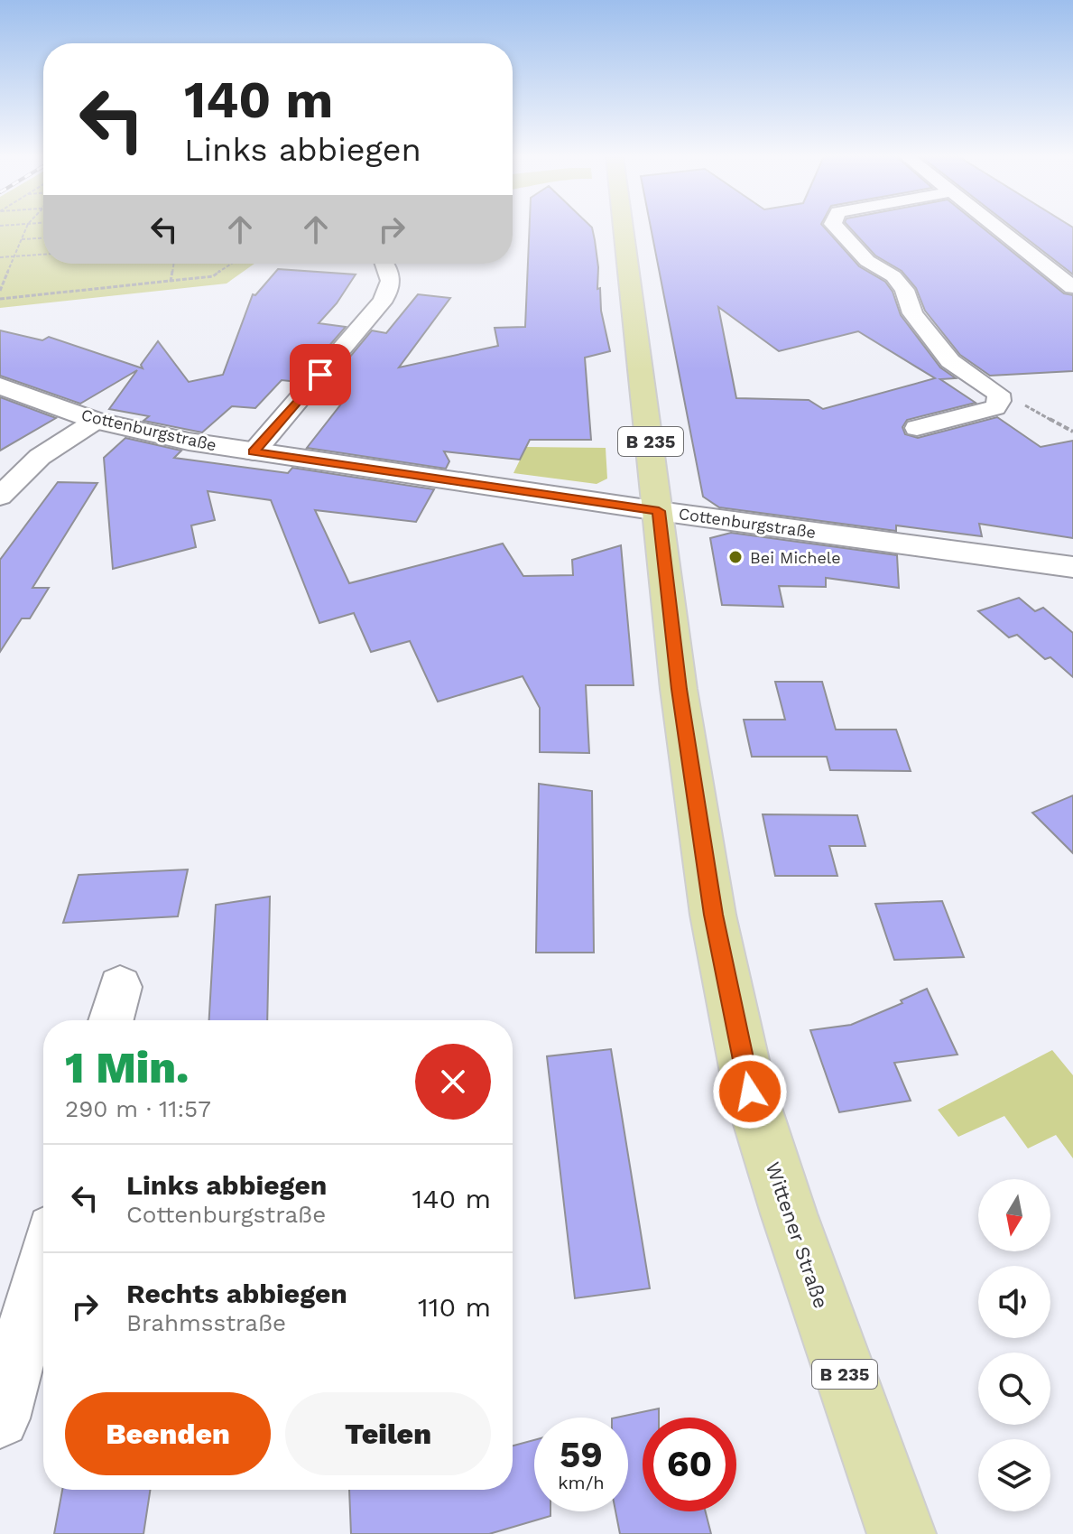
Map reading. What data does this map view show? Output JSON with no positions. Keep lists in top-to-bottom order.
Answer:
{
  "streets": {
    "main road": ["B 235", "Wittener Straße"],
    "street": ["Cottenburgstraße"]
  },
  "crossings": [
    ["Cottenburgstraße", "Wittener Straße"]
  ],
  "places": ["Bei Michele"],
  "north": "bottom",
  "page": {
    "turn": ["140 m", "Links abbiegen"],
    "heading": ["1 Min.", "290 m · 11:57"],
    "list": [
      {
        "name": "Links abbiegen",
        "note": "Cottenburgstraße",
        "value": "140 m"
      },
      {
        "name": "Rechts abbiegen",
        "note": "Brahmsstraße",
        "value": "110 m"
      }
    ],
    "buttons": ["Beenden", "Teilen"],
    "speed": "59 km/h",
    "limit": "60"
  }
}
